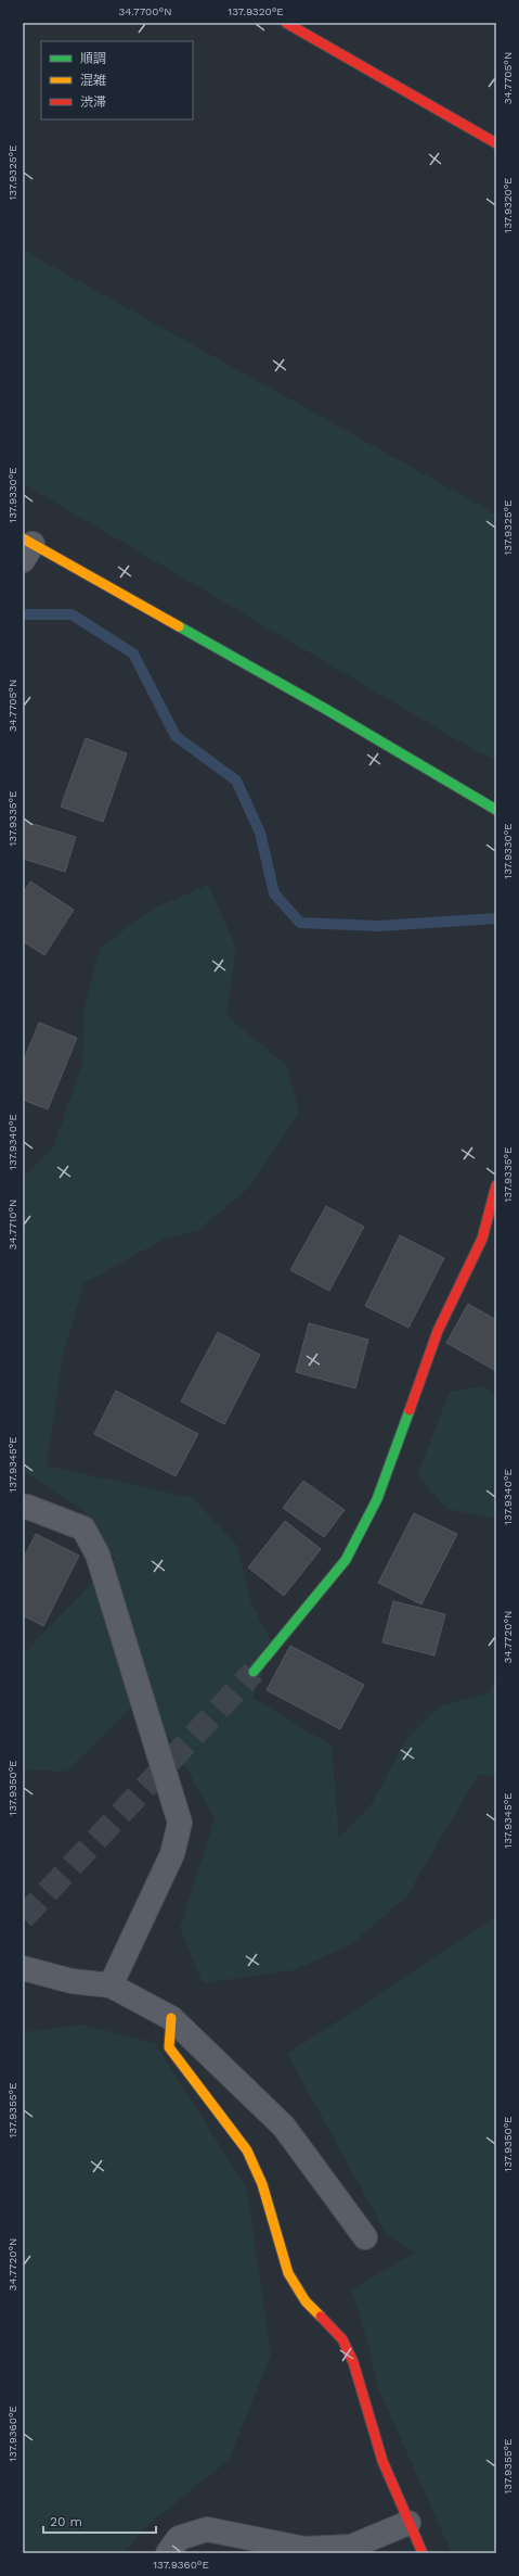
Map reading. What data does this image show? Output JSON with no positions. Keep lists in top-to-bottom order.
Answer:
{
  "legend": ["順調", "混雑", "渋滞"],
  "scale_bar": "20 m",
  "coordinates": [
    "34.7700°N",
    "137.9320°E",
    "34.7705°N",
    "137.9325°E",
    "137.9330°E",
    "137.9335°E",
    "137.9340°E",
    "34.7710°N",
    "137.9345°E",
    "34.7720°N",
    "137.9350°E",
    "137.9355°E",
    "137.9360°E"
  ]
}
